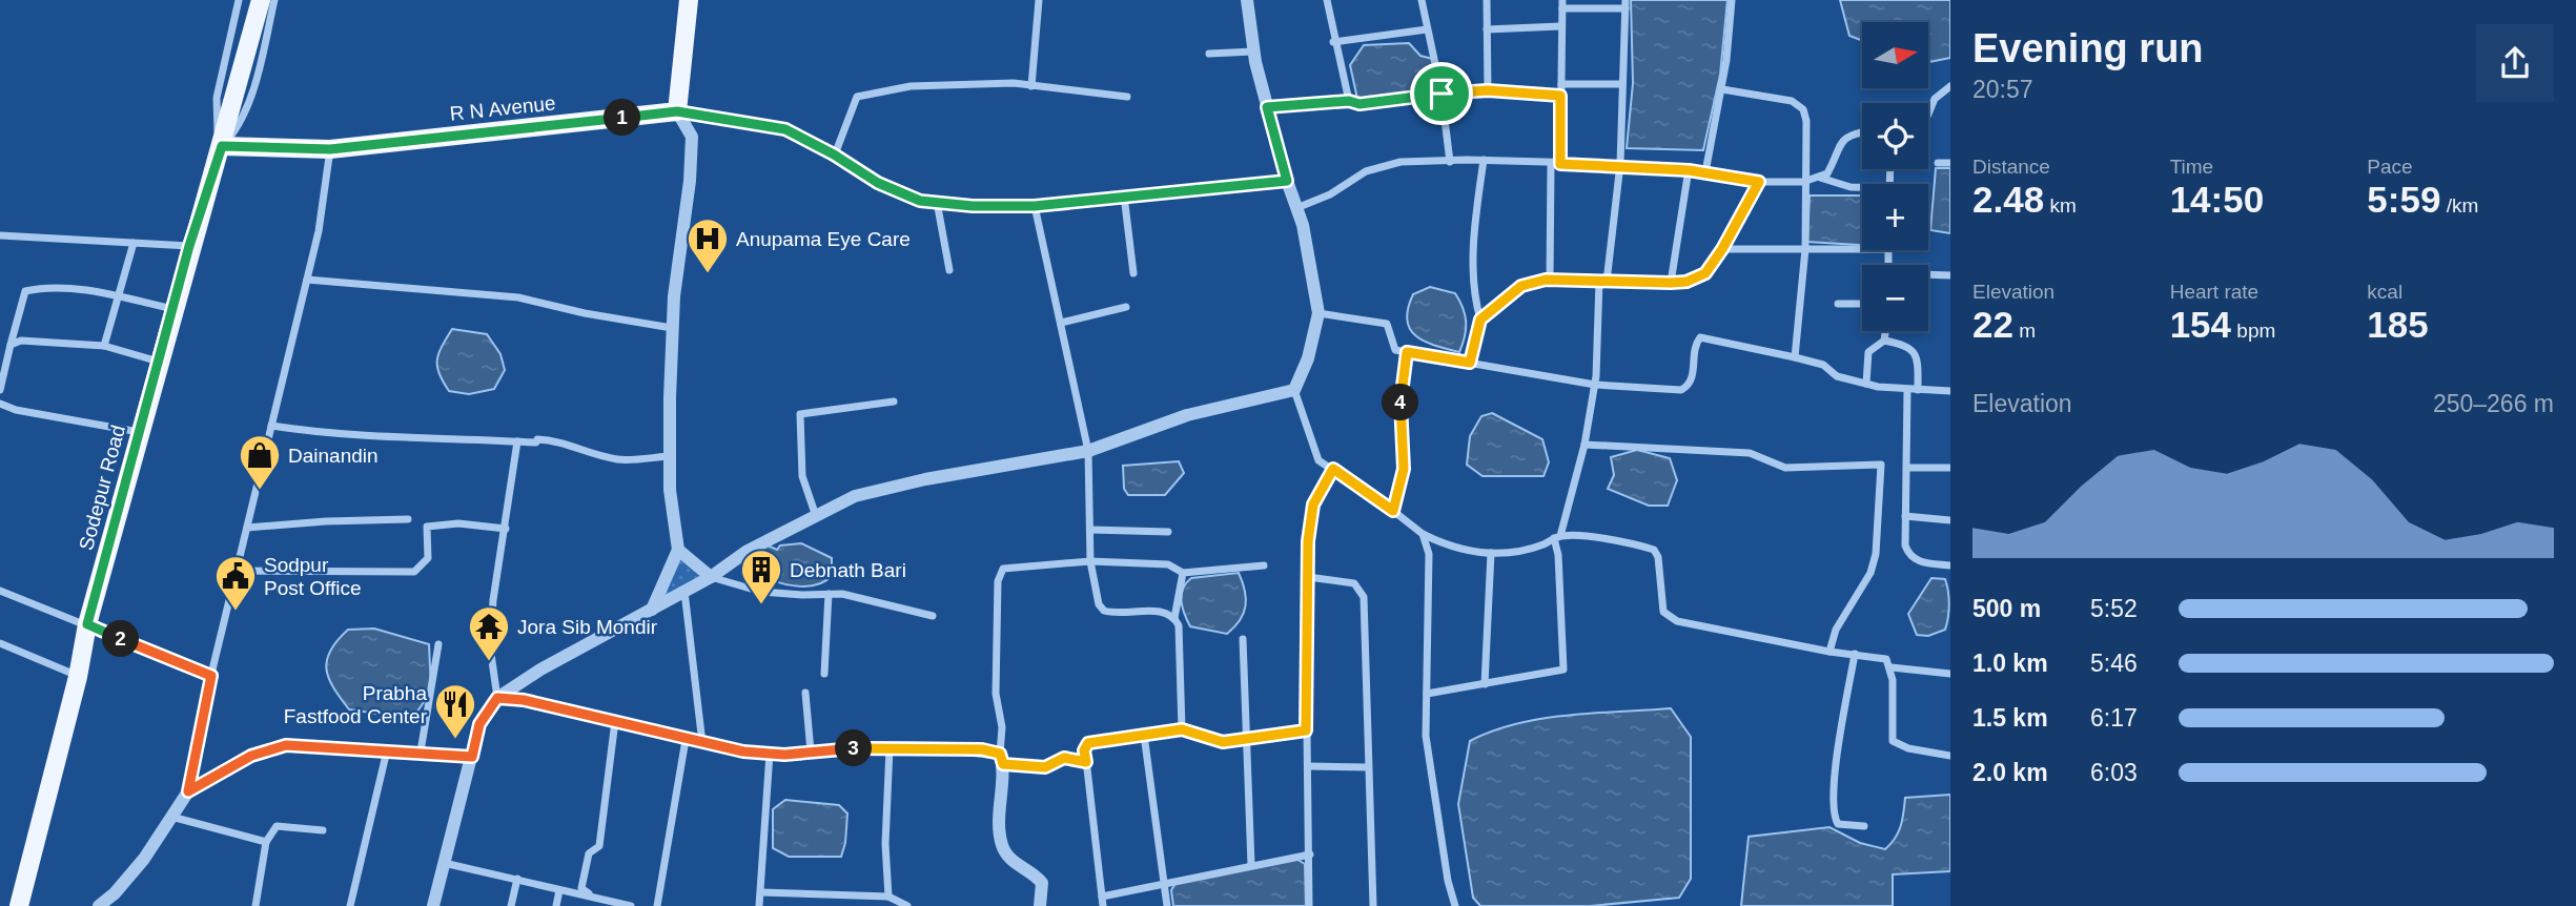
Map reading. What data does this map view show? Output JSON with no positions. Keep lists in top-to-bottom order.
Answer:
{
  "streets": {
    "main road": ["R N Avenue", "Sodepur Road"]
  },
  "crossings": [
    ["R N Avenue", "Sodepur Road"]
  ],
  "places": {
    "hospital": ["Anupama Eye Care"],
    "shop": ["Dainandin"],
    "building": ["Debnath Bari"],
    "public building": ["Sodpur Post Office"],
    "temple": ["Jora Sib Mondir"],
    "restaurant": ["Prabha Fastfood Center"]
  },
  "north": "right",
  "page": {
    "heading": ["Evening run", "20:57"],
    "map_buttons": ["+", "−"],
    "pins": [
      "1",
      "4",
      "2",
      "3"
    ],
    "stats": [
      ["Distance", "2.48 km"],
      ["Time", "14:50"],
      ["Pace", "5:59 /km"],
      ["Elevation", "22 m"],
      ["Heart rate", "154 bpm"],
      ["kcal", "185"]
    ],
    "chart": ["Elevation", "250–266 m"],
    "list": [
      {
        "name": "500 m",
        "note": "5:52"
      },
      {
        "name": "1.0 km",
        "note": "5:46"
      },
      {
        "name": "1.5 km",
        "note": "6:17"
      },
      {
        "name": "2.0 km",
        "note": "6:03"
      }
    ]
  }
}
